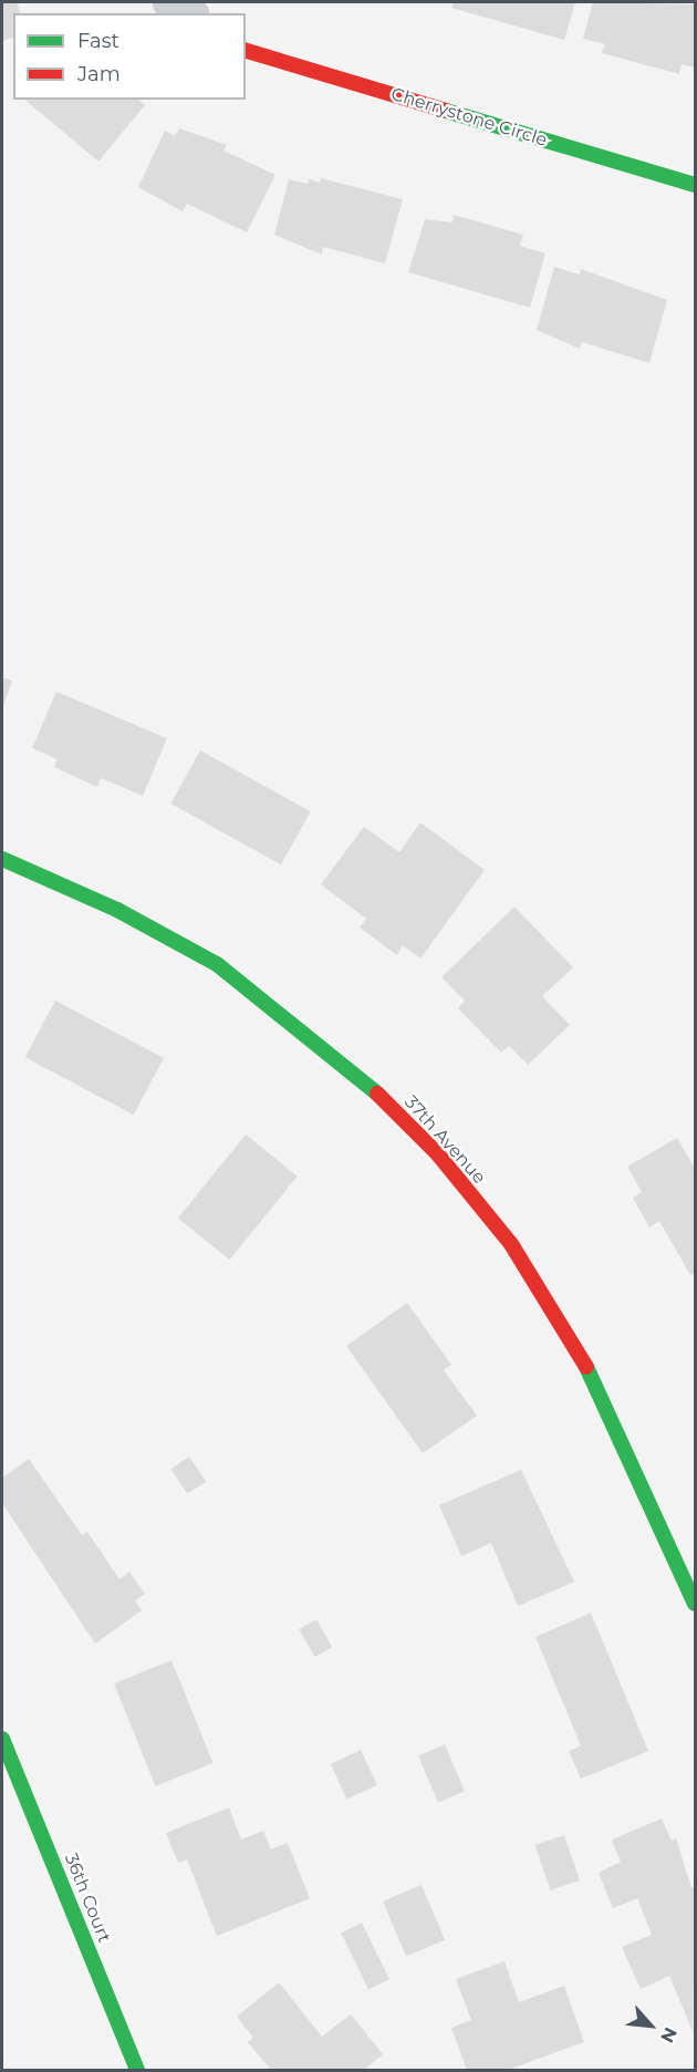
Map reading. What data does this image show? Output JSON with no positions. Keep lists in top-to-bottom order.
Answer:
{
  "streets": {
    "street": ["Cherrystone Circle", "37th Avenue", "36th Court"]
  },
  "legend": ["Fast", "Jam"],
  "north": "bottom right"
}
